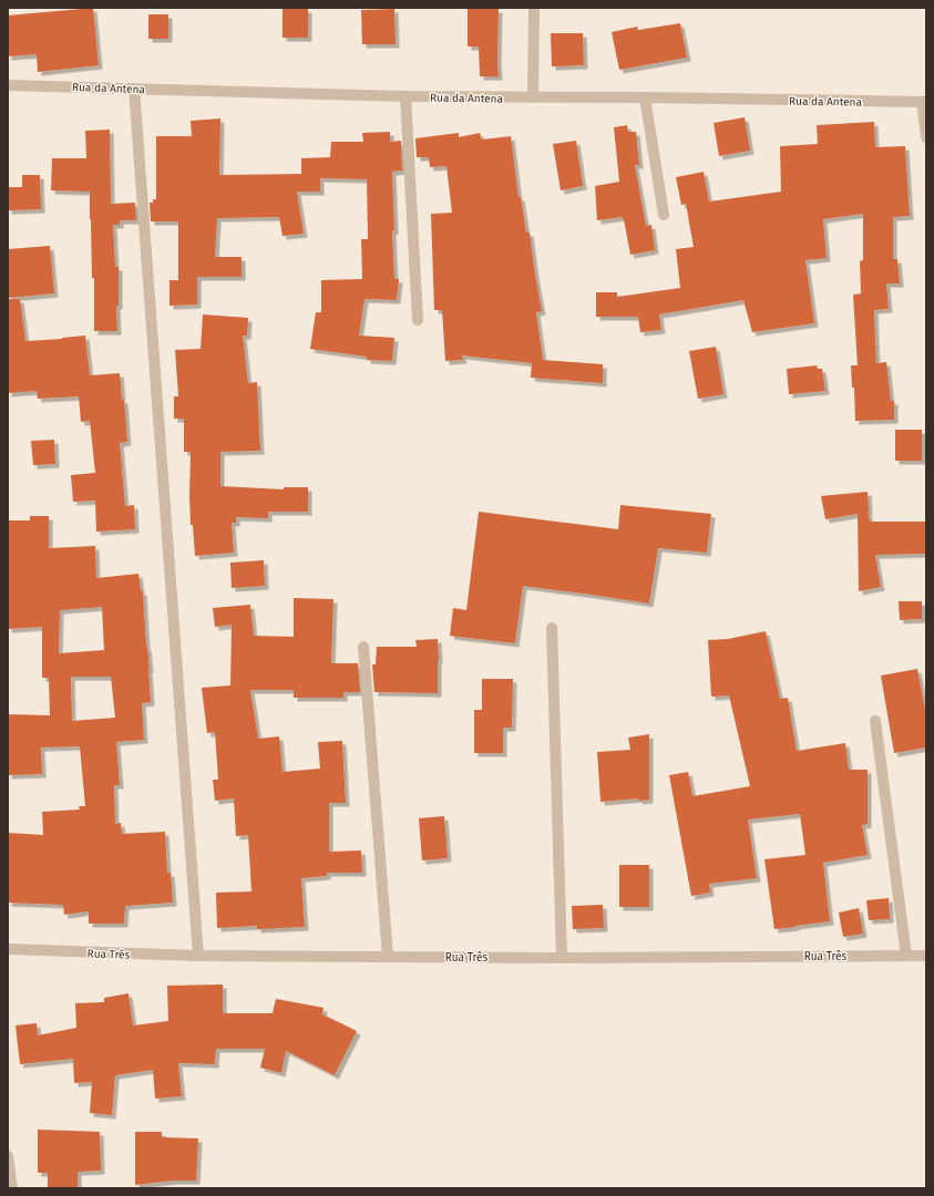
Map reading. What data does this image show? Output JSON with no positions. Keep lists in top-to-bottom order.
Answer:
{
  "streets": {
    "street": ["Rua da Antena", "Rua Três"]
  }
}
